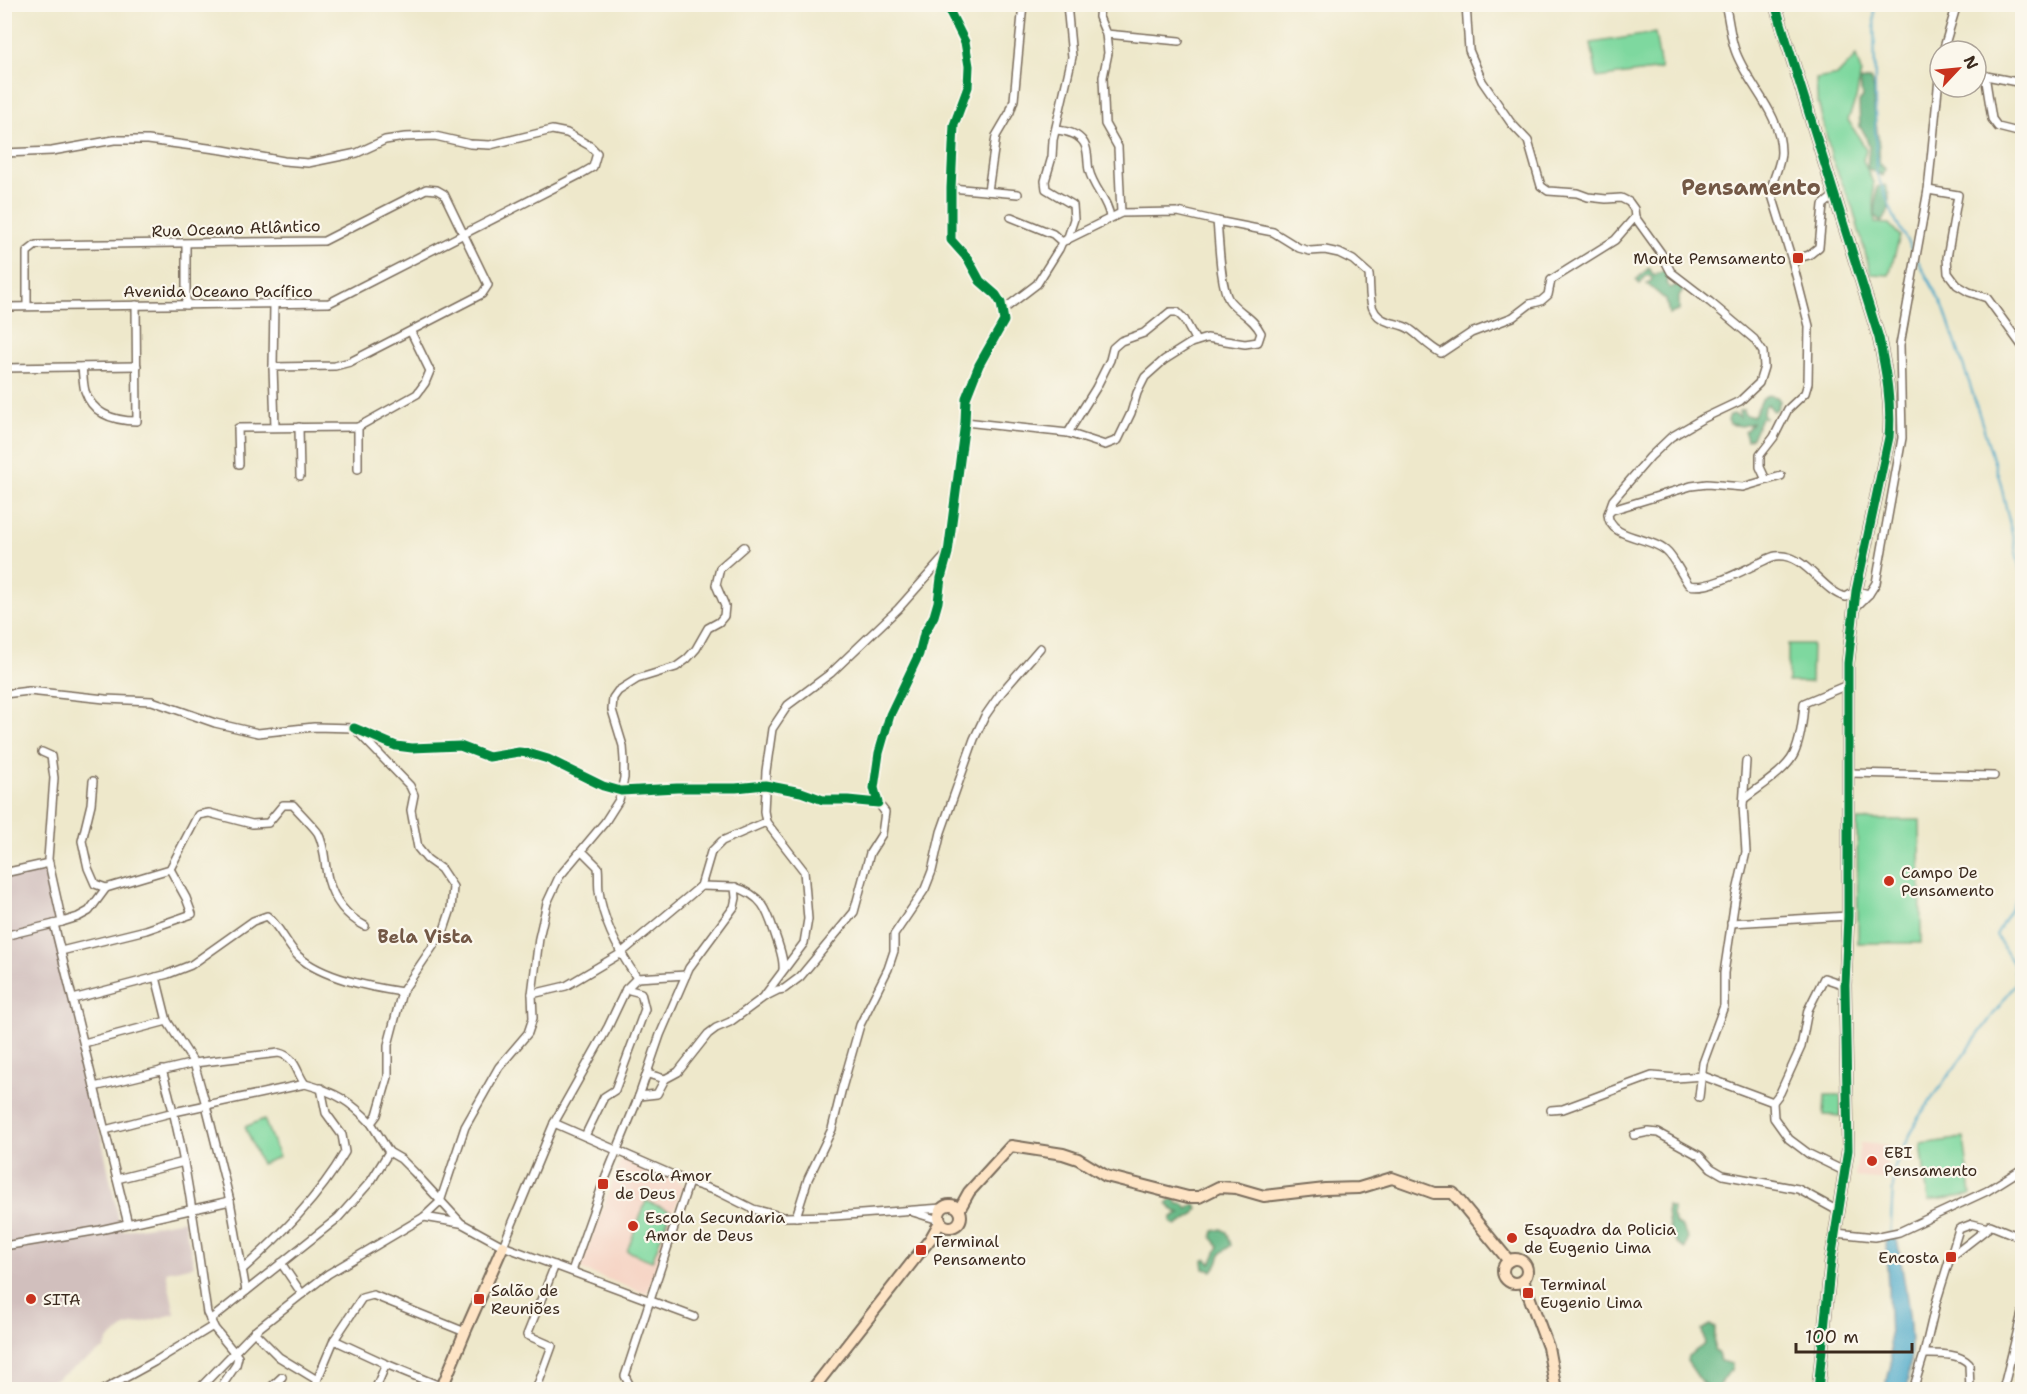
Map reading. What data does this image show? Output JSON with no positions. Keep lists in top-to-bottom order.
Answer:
{
  "streets": {
    "street": ["Rua Oceano Atlântico", "Avenida Oceano Pacífico"]
  },
  "crossings": [
    ["Rua Oceano Atlântico", "Avenida Oceano Pacífico"]
  ],
  "districts": ["Pensamento", "Bela Vista"],
  "places": {
    "transit": [
      "Monte Pemsamento",
      "Escola Amor de Deus",
      "Terminal Pensamento",
      "Encosta",
      "Terminal Eugenio Lima",
      "Salão de Reuniões"
    ],
    "other": [
      "Campo De Pensamento",
      "EBI Pensamento",
      "Escola Secundaria Amor de Deus",
      "Esquadra da Policia de Eugenio Lima",
      "SITA"
    ]
  },
  "scale_bar": "100 m",
  "north": "top right"
}
